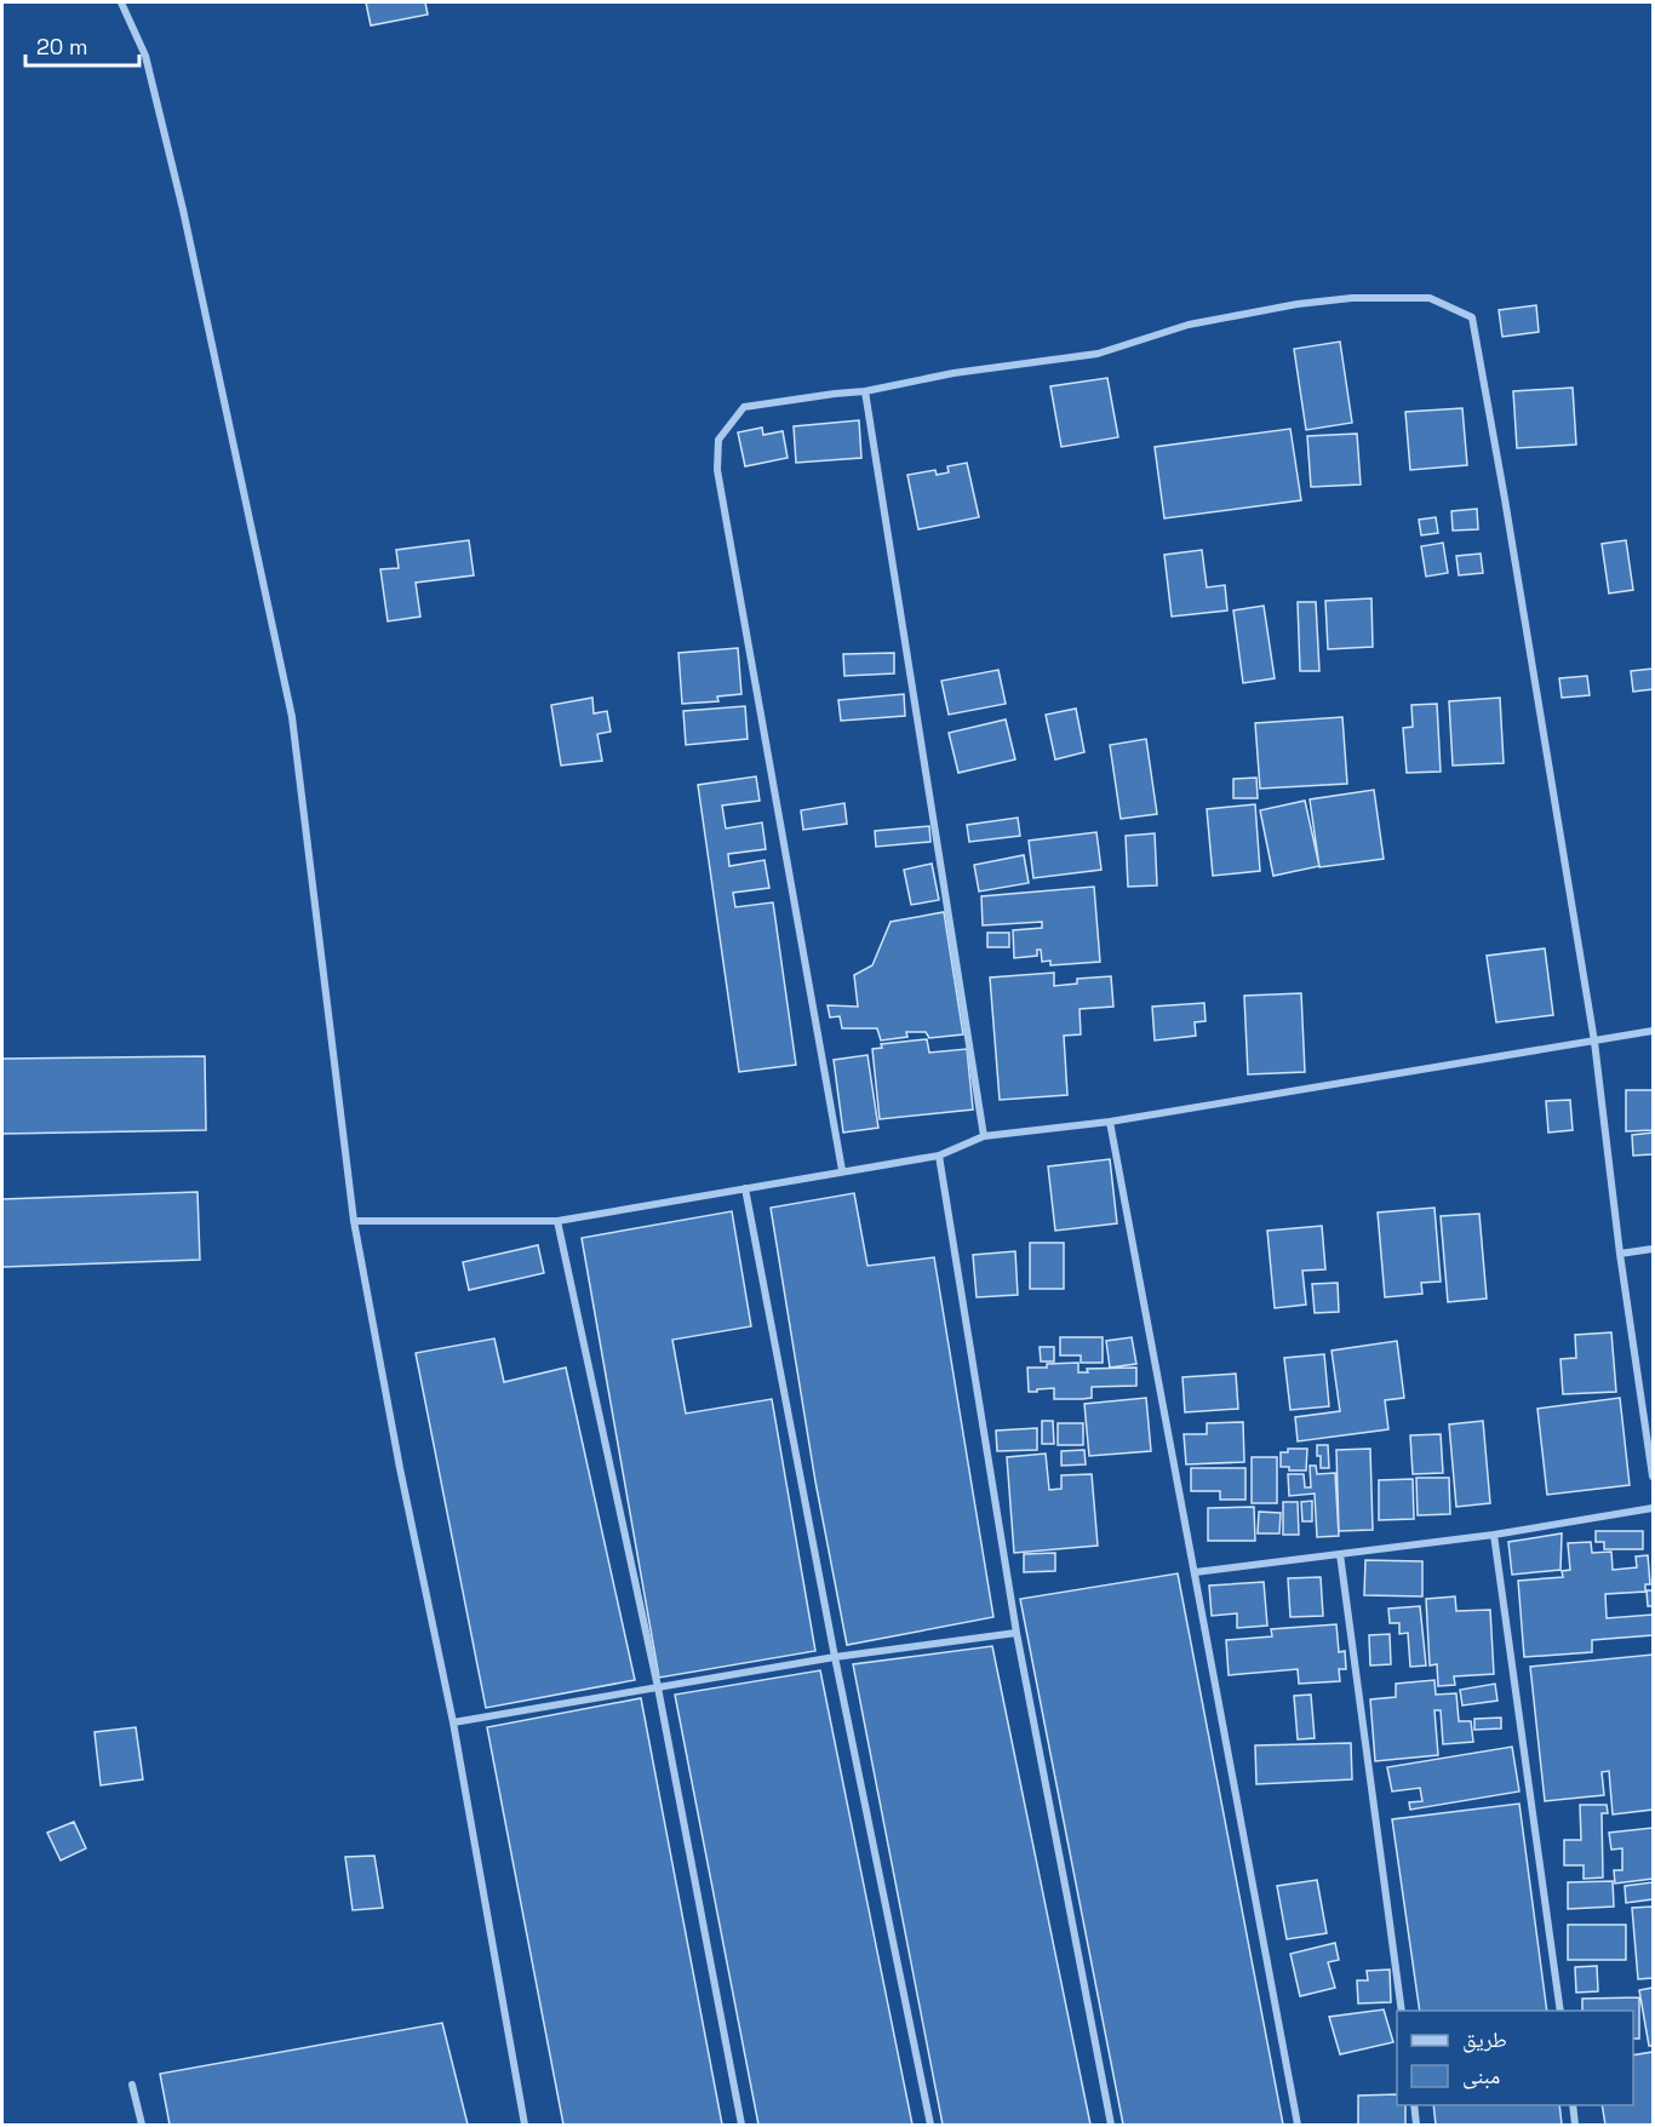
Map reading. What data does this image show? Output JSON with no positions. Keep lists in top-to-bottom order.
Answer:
{
  "legend": ["طريق", "مبنى"],
  "scale_bar": "20 m"
}
